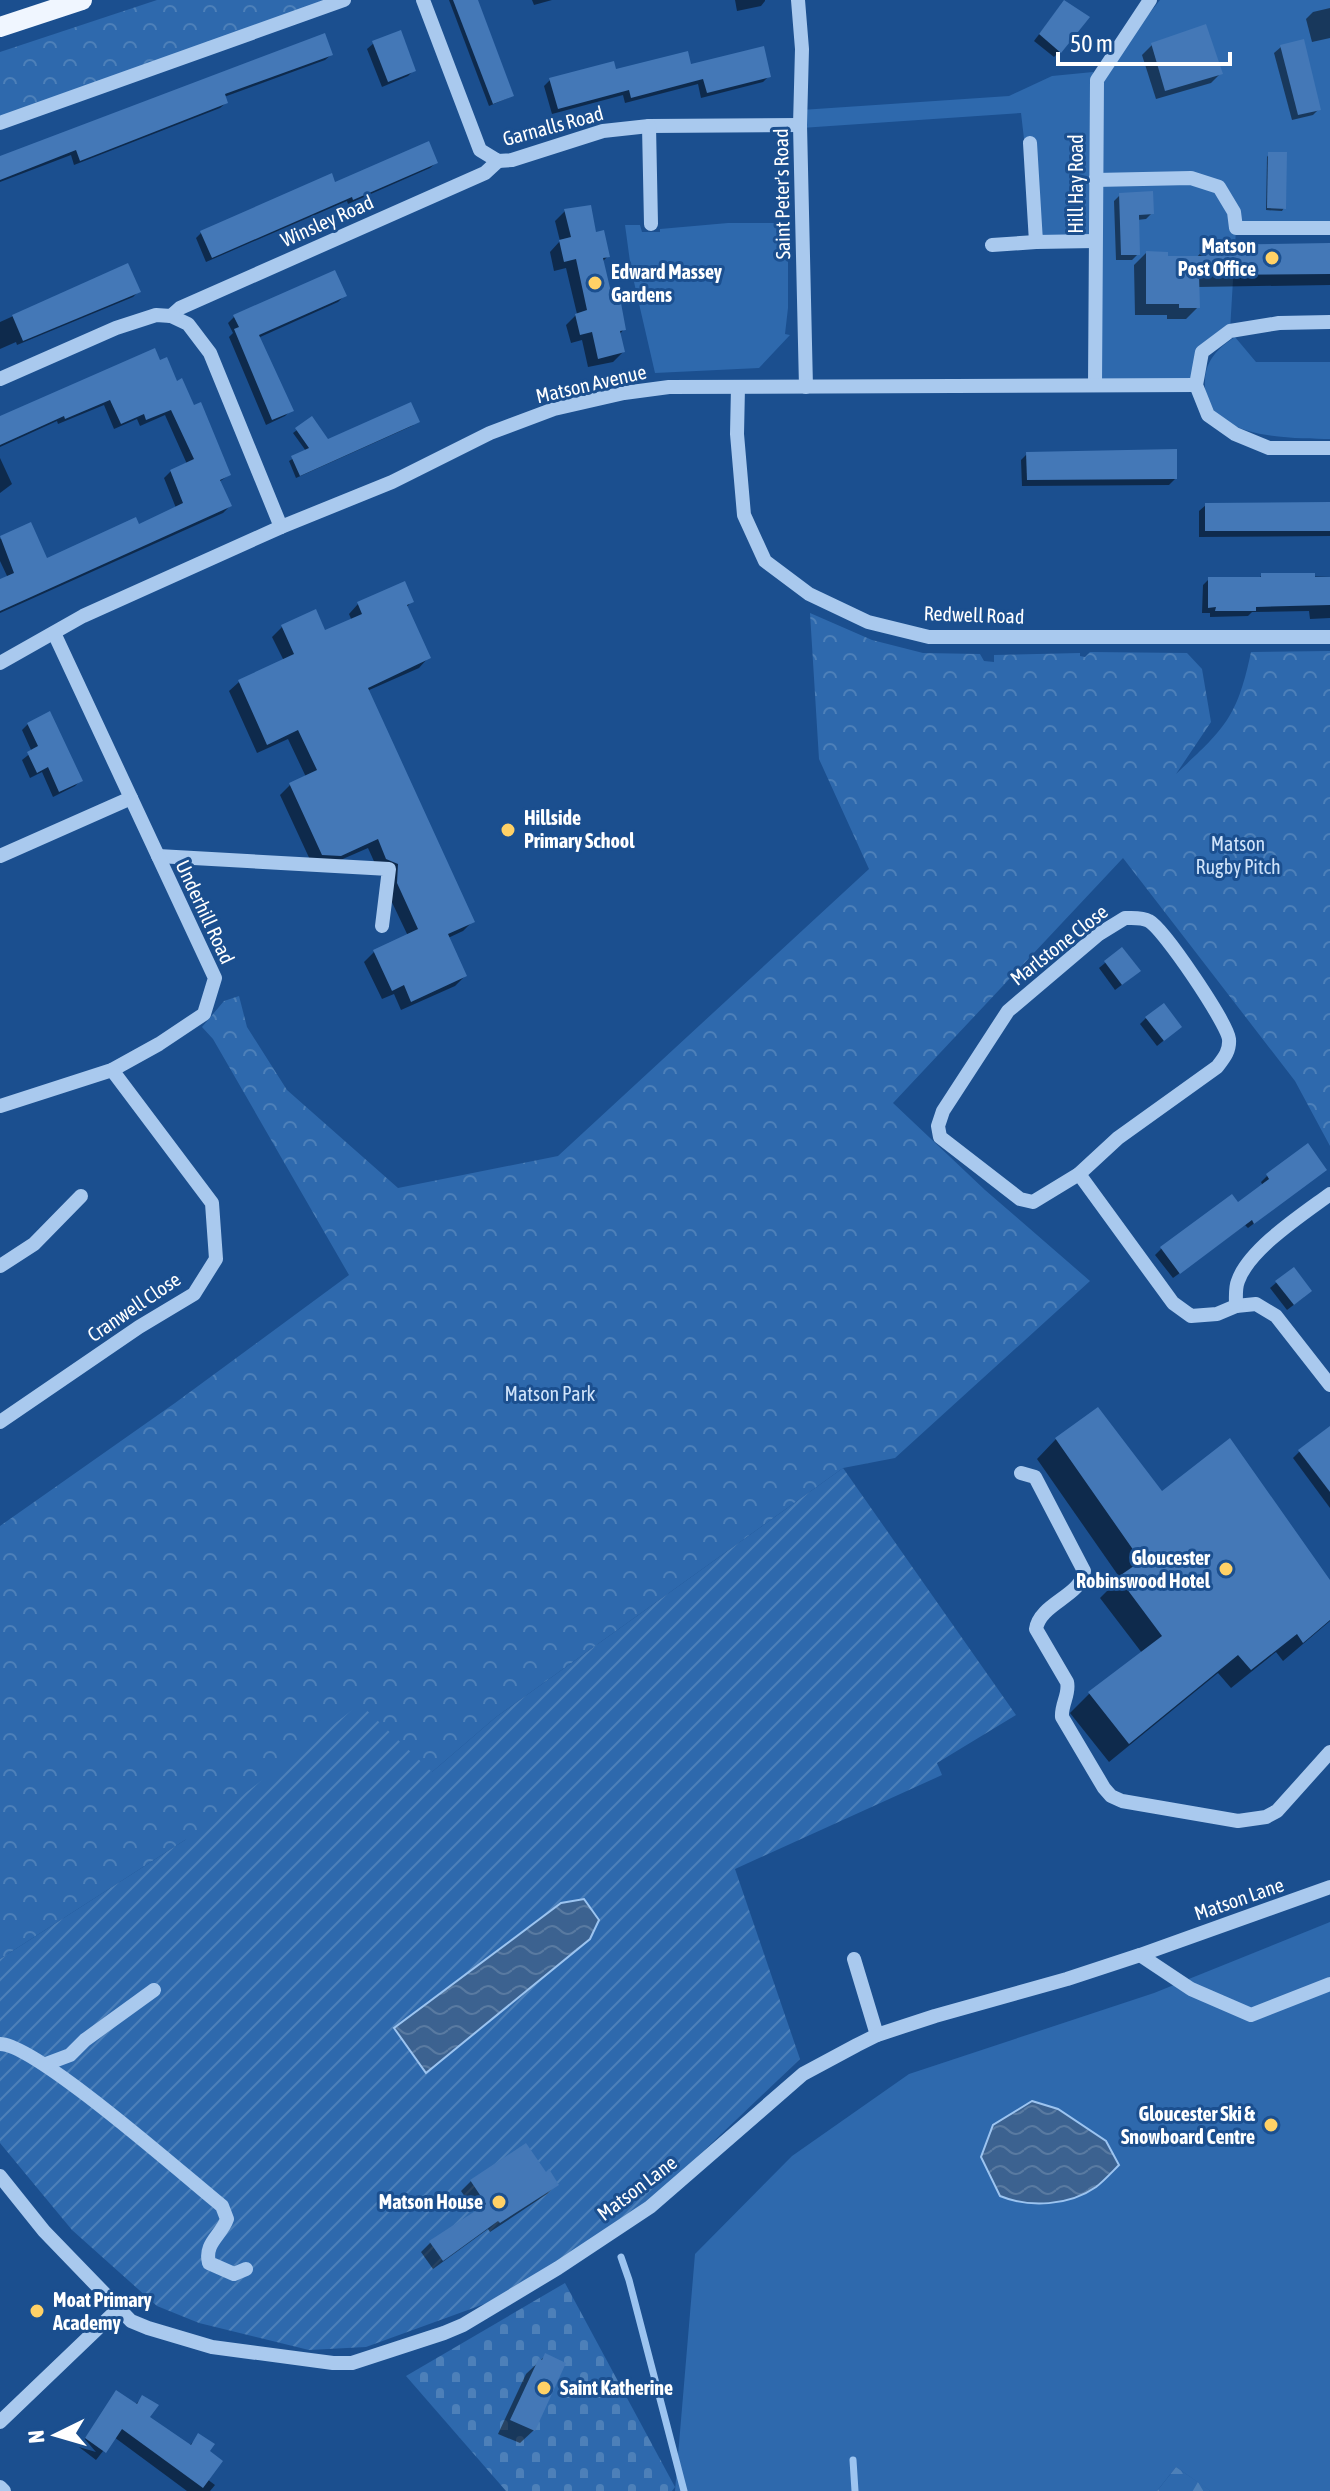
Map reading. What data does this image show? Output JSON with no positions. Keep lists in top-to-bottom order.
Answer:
{
  "streets": {
    "street": [
      "Garnalls Road",
      "Hill Hay Road",
      "Saint Peter's Road",
      "Winsley Road",
      "Matson Avenue",
      "Redwell Road",
      "Underhill Road",
      "Marlstone Close",
      "Cranwell Close",
      "Matson Lane"
    ]
  },
  "crossings": [
    ["Garnalls Road", "Saint Peter's Road"],
    ["Garnalls Road", "Winsley Road"],
    ["Hill Hay Road", "Matson Avenue"],
    ["Saint Peter's Road", "Matson Avenue"],
    ["Matson Avenue", "Redwell Road"],
    ["Matson Avenue", "Underhill Road"],
    ["Underhill Road", "Cranwell Close"]
  ],
  "parks": ["Matson Rugby Pitch", "Matson Park"],
  "places": [
    "Matson Post Office",
    "Edward Massey Gardens",
    "Hillside Primary School",
    "Gloucester Robinswood Hotel",
    "Gloucester Ski & Snowboard Centre",
    "Matson House",
    "Moat Primary Academy",
    "Saint Katherine"
  ],
  "scale_bar": "50 m",
  "north": "left"
}
